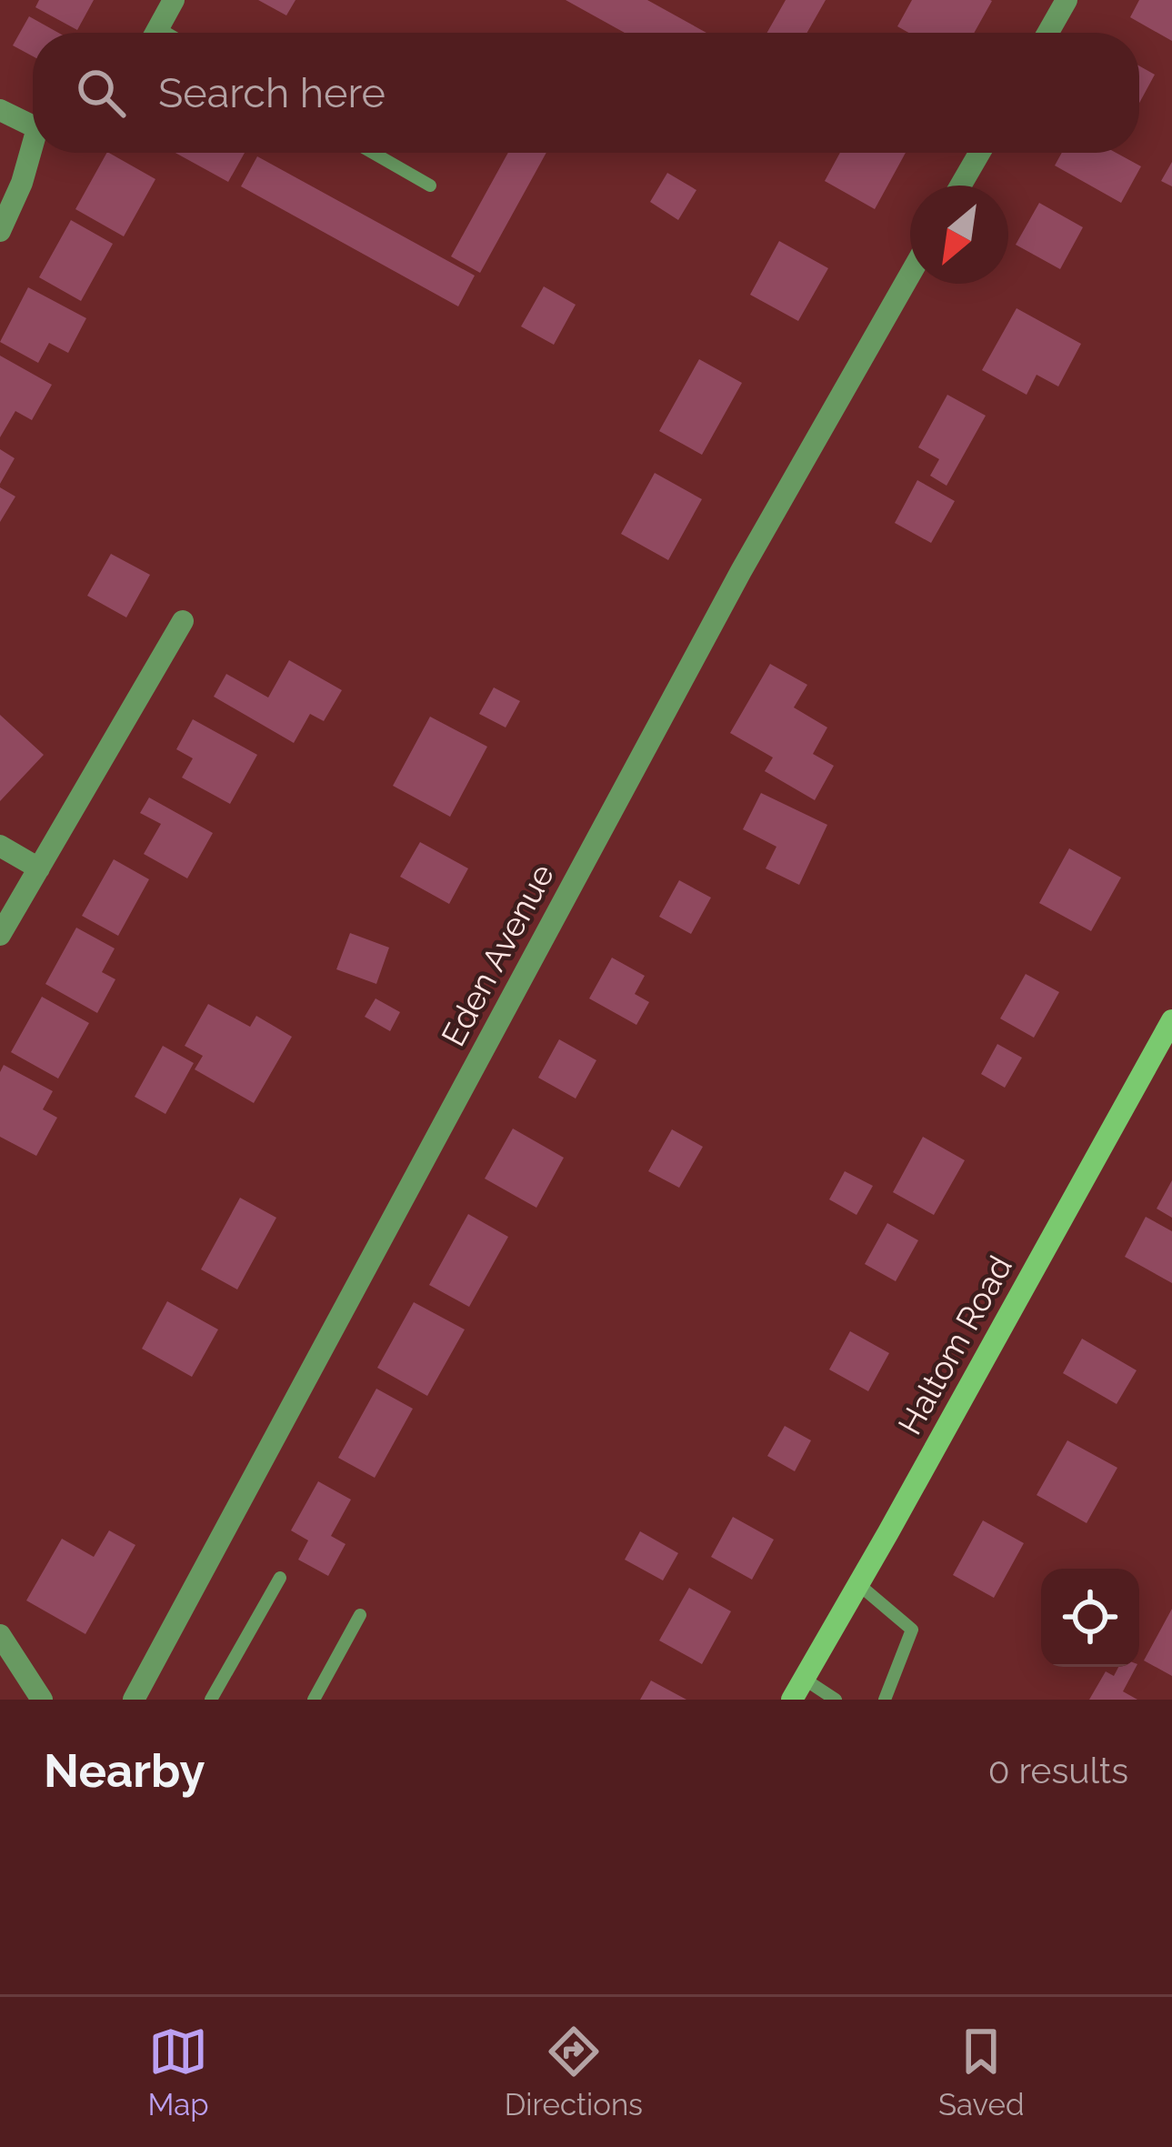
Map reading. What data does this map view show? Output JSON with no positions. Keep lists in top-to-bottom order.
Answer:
{
  "streets": {
    "main road": ["Haltom Road"],
    "street": ["Eden Avenue"]
  },
  "north": "bottom left",
  "page": {
    "search": "Search here",
    "heading": ["Nearby", "0 results"],
    "nav": ["Map", "Directions", "Saved"]
  }
}
